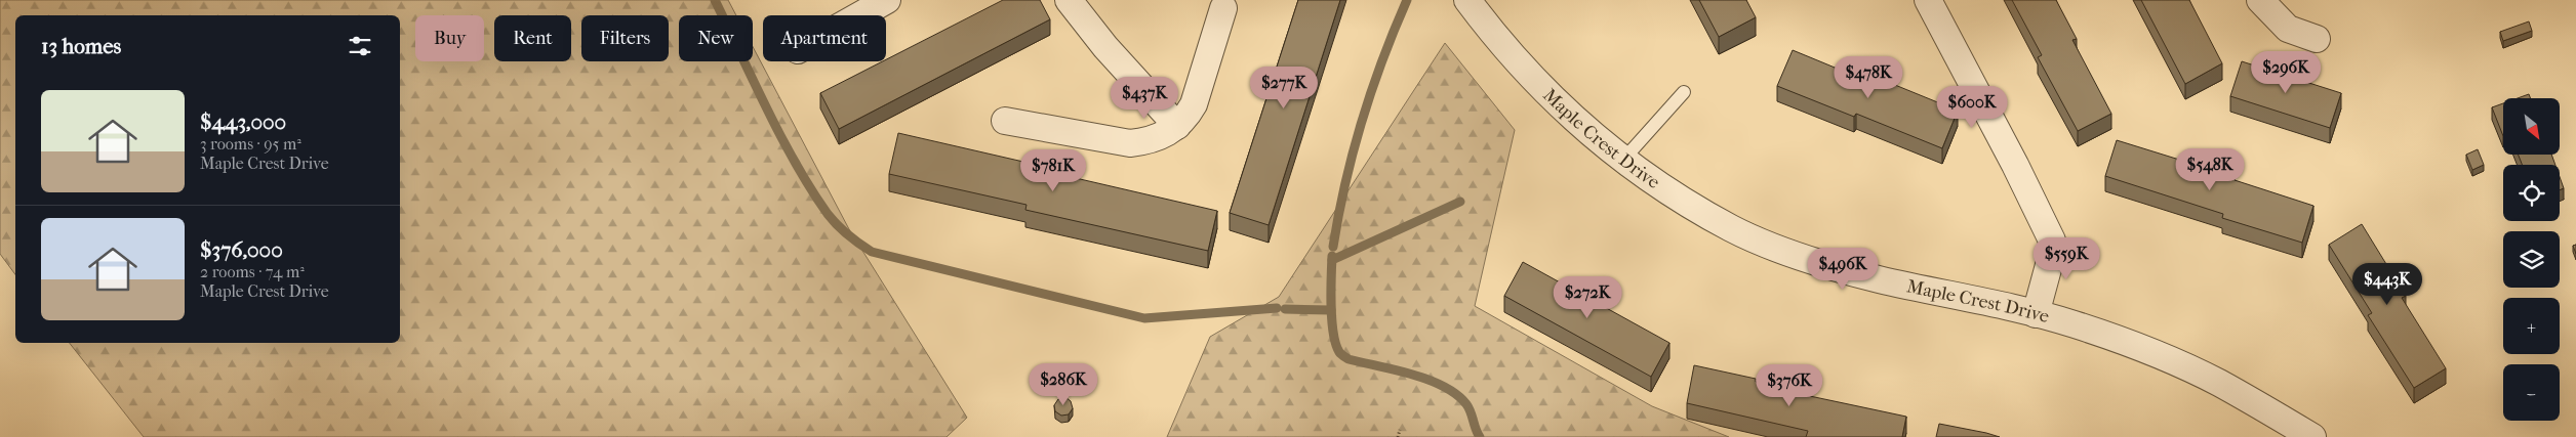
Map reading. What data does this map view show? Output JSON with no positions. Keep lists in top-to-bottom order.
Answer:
{
  "streets": {
    "street": ["Maple Crest Drive"]
  },
  "north": "bottom right",
  "page": {
    "chip": [
      "Buy",
      "Rent",
      "Filters",
      "New",
      "Apartment"
    ],
    "heading": "13 homes",
    "price": [
      "$296K",
      "$478K",
      "$277K",
      "$437K",
      "$600K",
      "$548K",
      "$781K",
      "$559K",
      "$496K",
      "$443K",
      "$272K",
      "$286K",
      "$376K"
    ],
    "list": [
      {
        "name": "$443,000",
        "note": "3 rooms · 95 m² · Maple Crest Drive"
      },
      {
        "name": "$376,000",
        "note": "2 rooms · 74 m² · Maple Crest Drive"
      }
    ],
    "map_buttons": ["+", "−"]
  }
}
